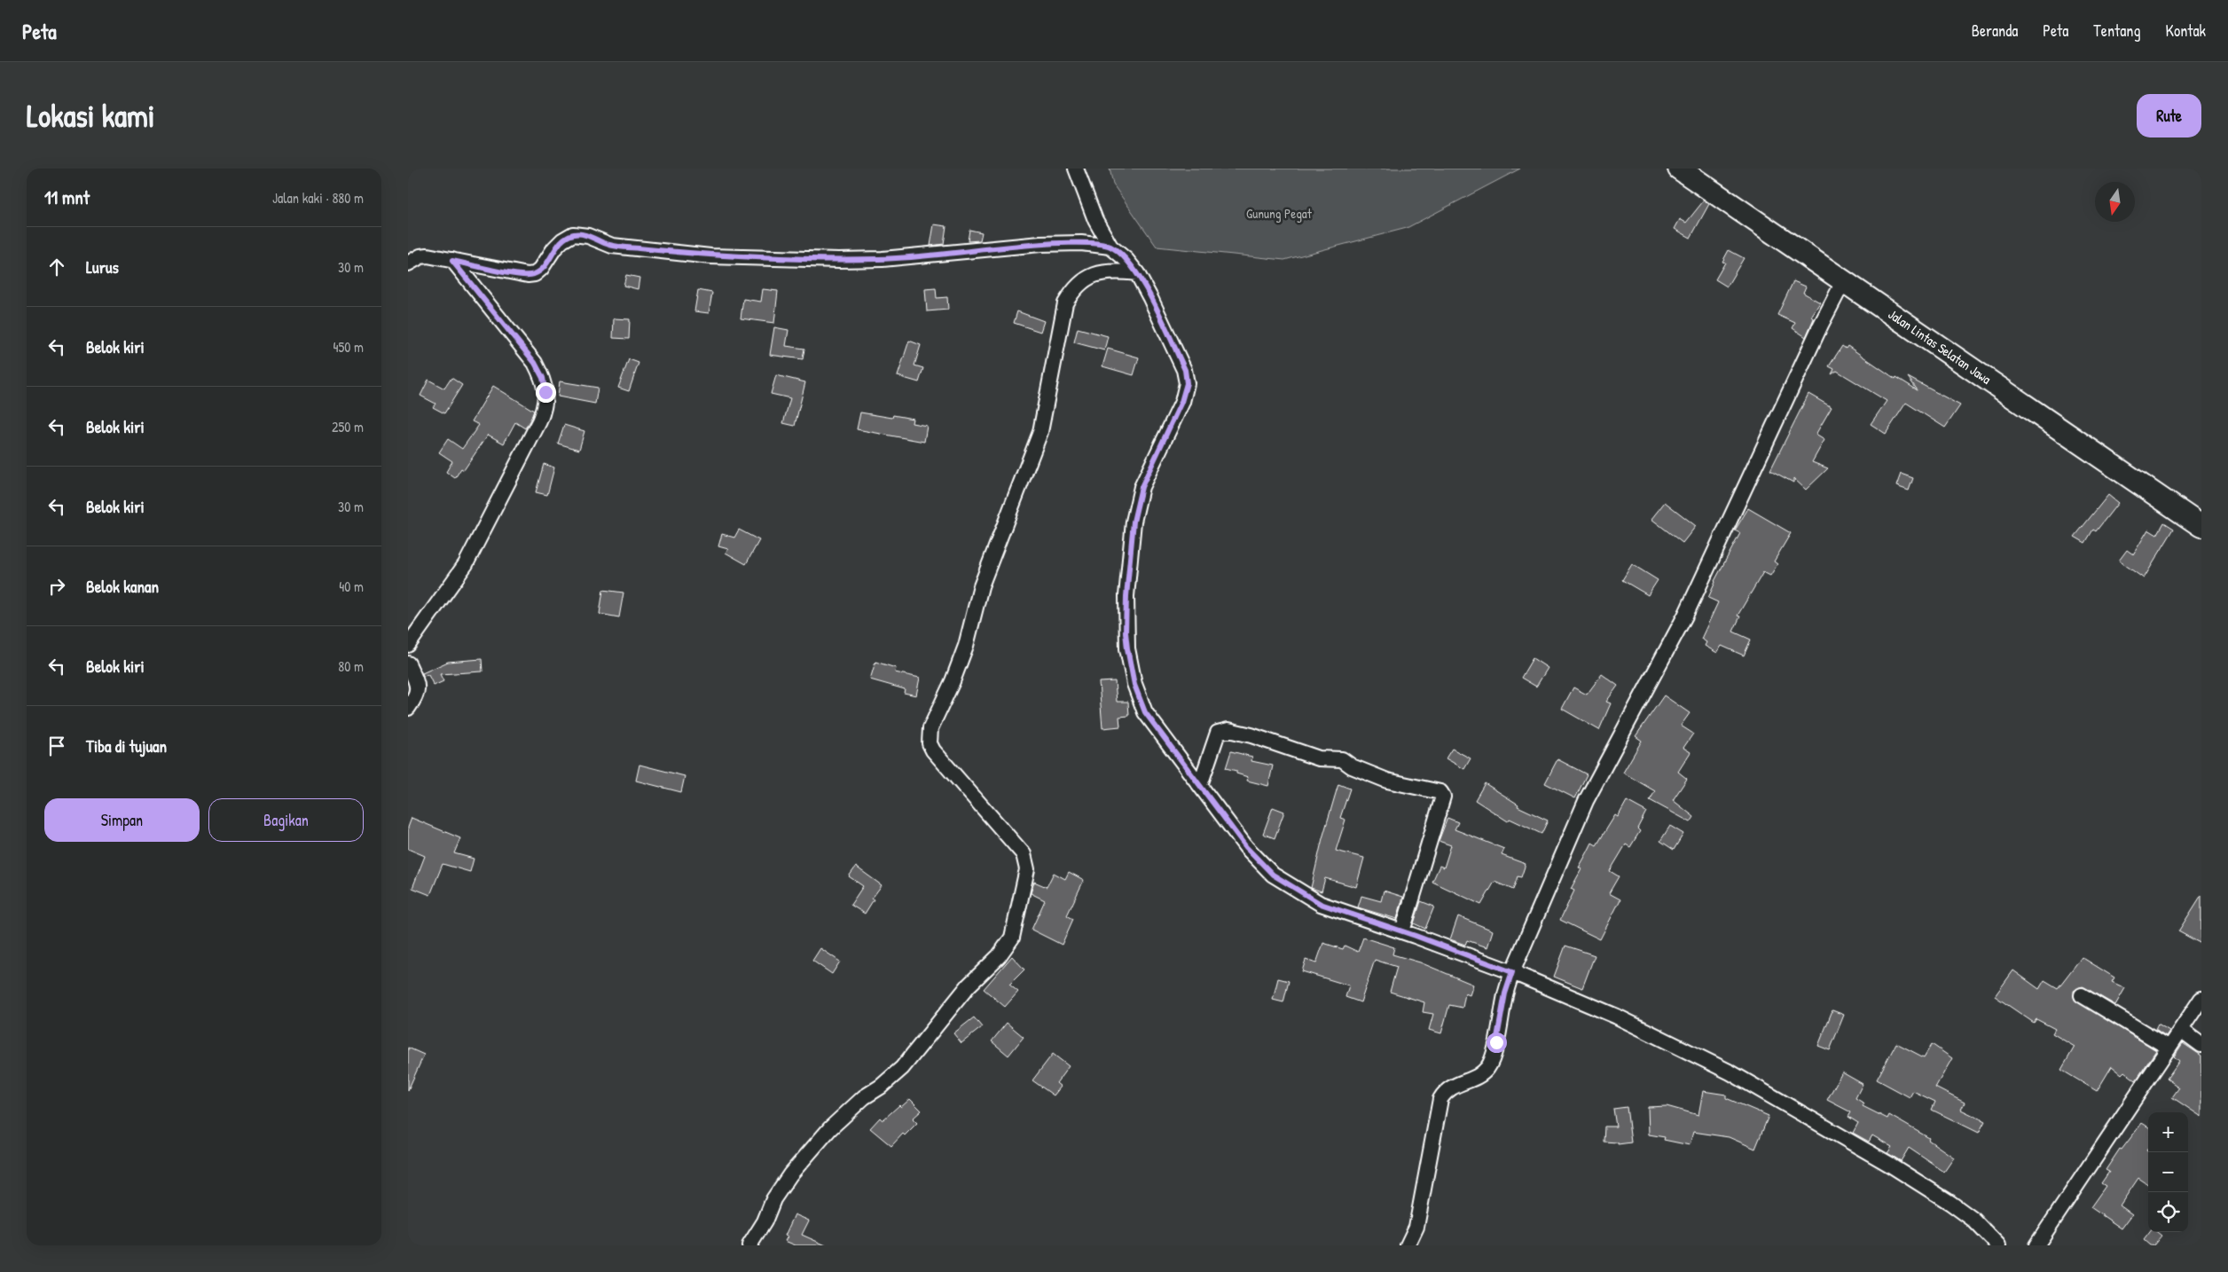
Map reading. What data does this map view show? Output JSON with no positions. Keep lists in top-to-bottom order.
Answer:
{
  "streets": {
    "highway": ["Jalan Lintas Selatan Jawa"]
  },
  "parks": ["Gunung Pegat"],
  "north": "bottom",
  "page": {
    "header": "Peta",
    "nav": [
      "Beranda",
      "Peta",
      "Tentang",
      "Kontak"
    ],
    "buttons": [
      "Rute",
      ["Simpan", "Bagikan"]
    ],
    "title": "Lokasi kami",
    "heading": ["11 mnt", "Jalan kaki · 880 m"],
    "list": [
      ["Lurus", "30 m"],
      ["Belok kiri", "450 m"],
      ["Belok kiri", "250 m"],
      ["Belok kiri", "30 m"],
      ["Belok kanan", "40 m"],
      ["Belok kiri", "80 m"],
      "Tiba di tujuan"
    ],
    "map_buttons": ["+", "−"]
  }
}
